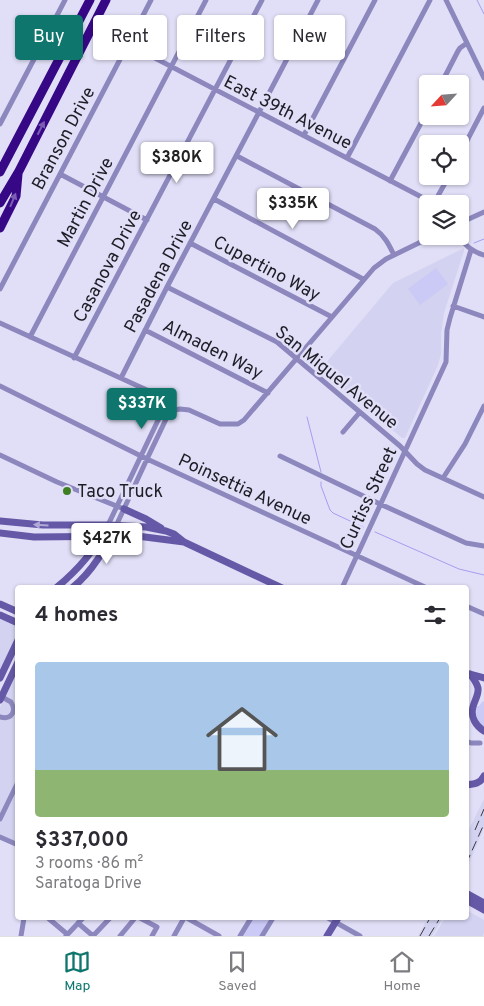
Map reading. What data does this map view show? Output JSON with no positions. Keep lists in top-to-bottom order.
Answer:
{
  "streets": {
    "street": [
      "East 39th Avenue",
      "Branson Drive",
      "Martin Drive",
      "Casanova Drive",
      "Cupertino Way",
      "Pasadena Drive",
      "Almaden Way",
      "San Miguel Avenue",
      "Poinsettia Avenue",
      "Curtiss Street"
    ]
  },
  "crossings": [
    ["East 39th Avenue", "Martin Drive"],
    ["East 39th Avenue", "Casanova Drive"],
    ["East 39th Avenue", "Pasadena Drive"],
    ["Cupertino Way", "Pasadena Drive"],
    ["Pasadena Drive", "Almaden Way"],
    ["Pasadena Drive", "San Miguel Avenue"],
    ["San Miguel Avenue", "Curtiss Street"],
    ["Poinsettia Avenue", "Curtiss Street"]
  ],
  "places": ["Taco Truck"],
  "north": "bottom left",
  "page": {
    "chip": [
      "Buy",
      "Rent",
      "Filters",
      "New"
    ],
    "price": [
      "$380K",
      "$335K",
      "$337K",
      "$427K"
    ],
    "heading": "4 homes",
    "list": [
      {
        "name": "$337,000",
        "note": "3 rooms · 86 m² · Saratoga Drive"
      }
    ],
    "tabs": ["Map", "Saved", "Home"]
  }
}
